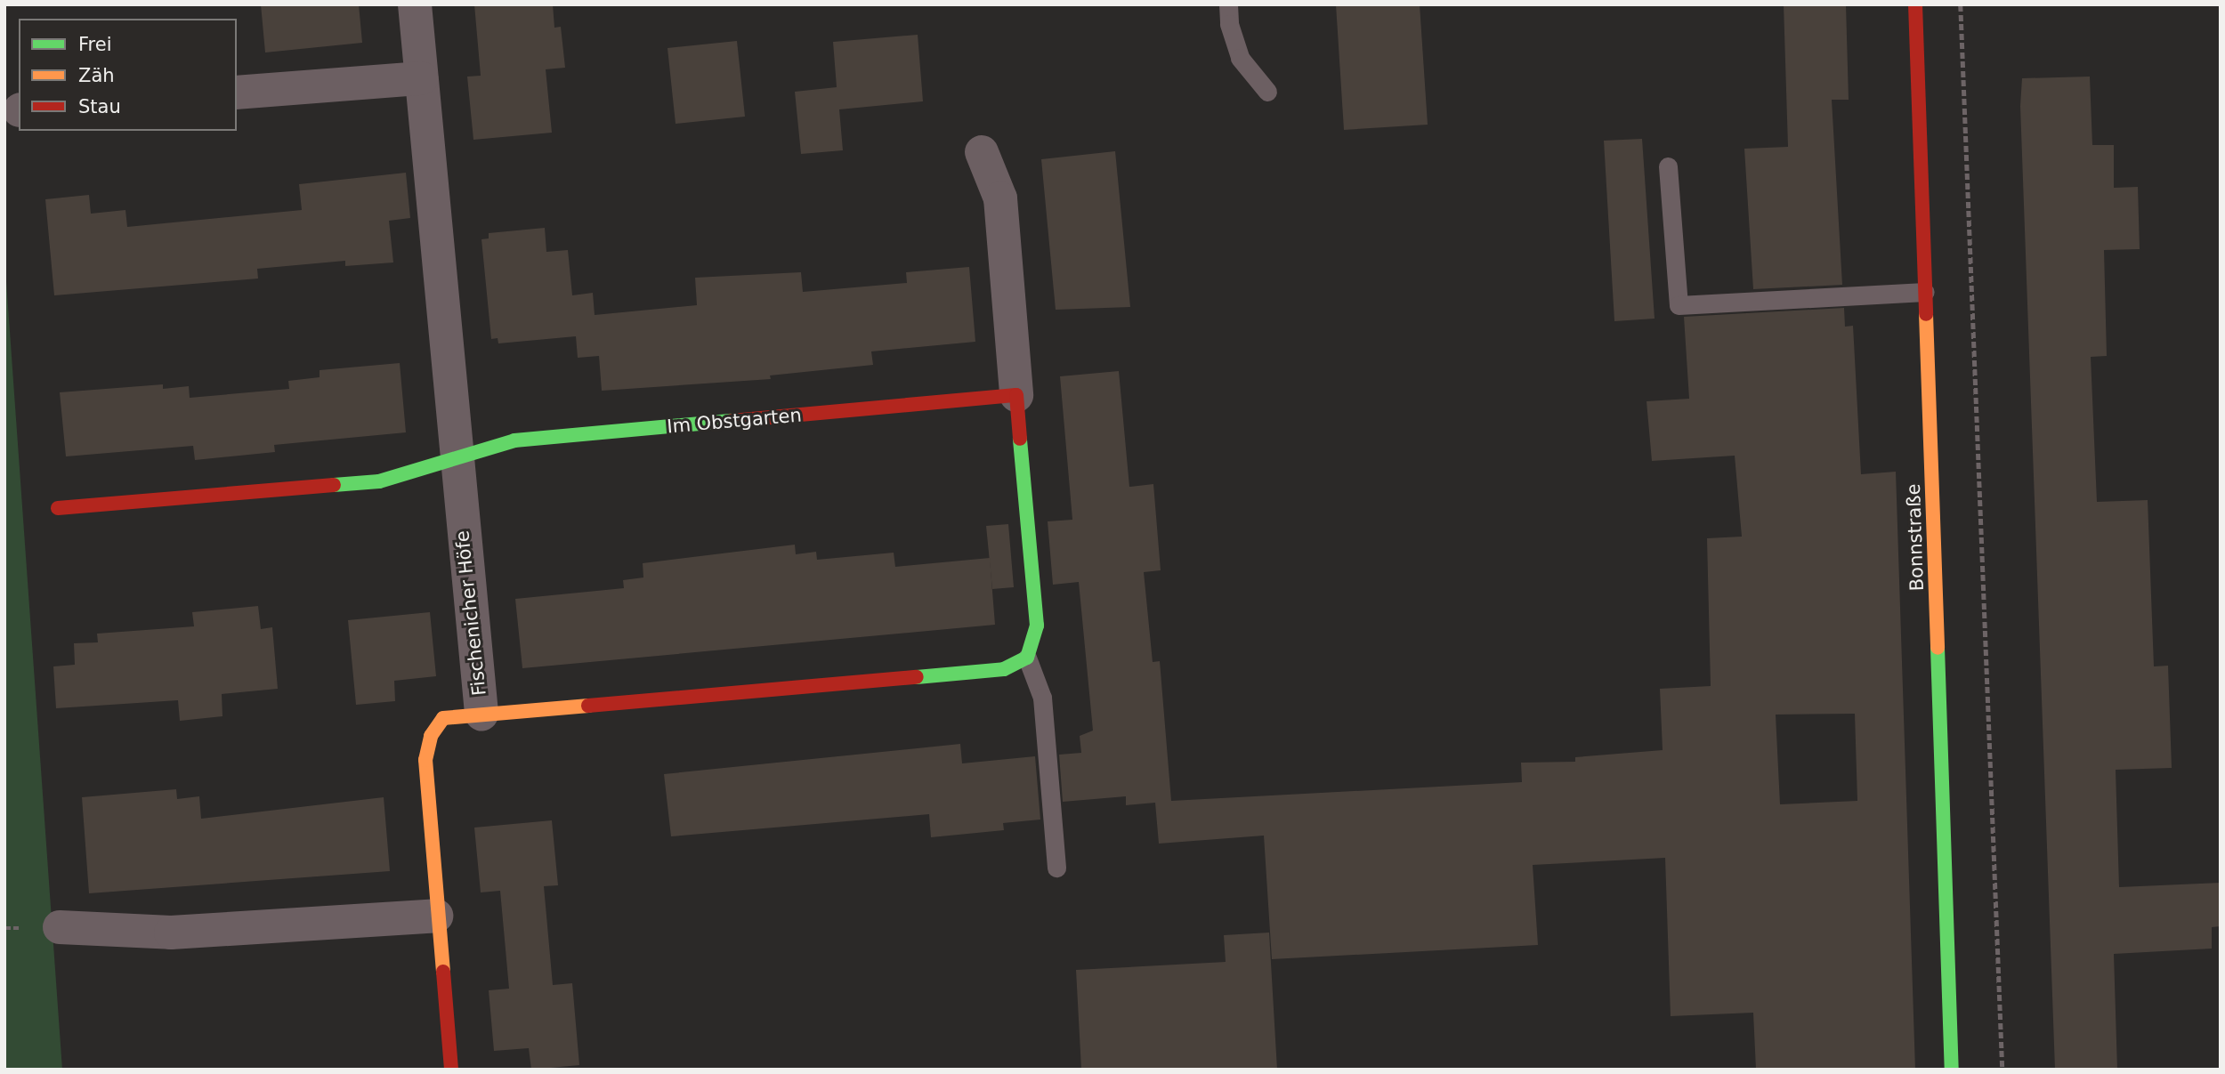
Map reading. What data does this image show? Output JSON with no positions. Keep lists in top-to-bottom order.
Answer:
{
  "streets": {
    "street": ["Im Obstgarten", "Bonnstraße", "Fischenicher Höfe"]
  },
  "crossings": [
    ["Im Obstgarten", "Fischenicher Höfe"]
  ],
  "legend": ["Frei", "Zäh", "Stau"]
}
